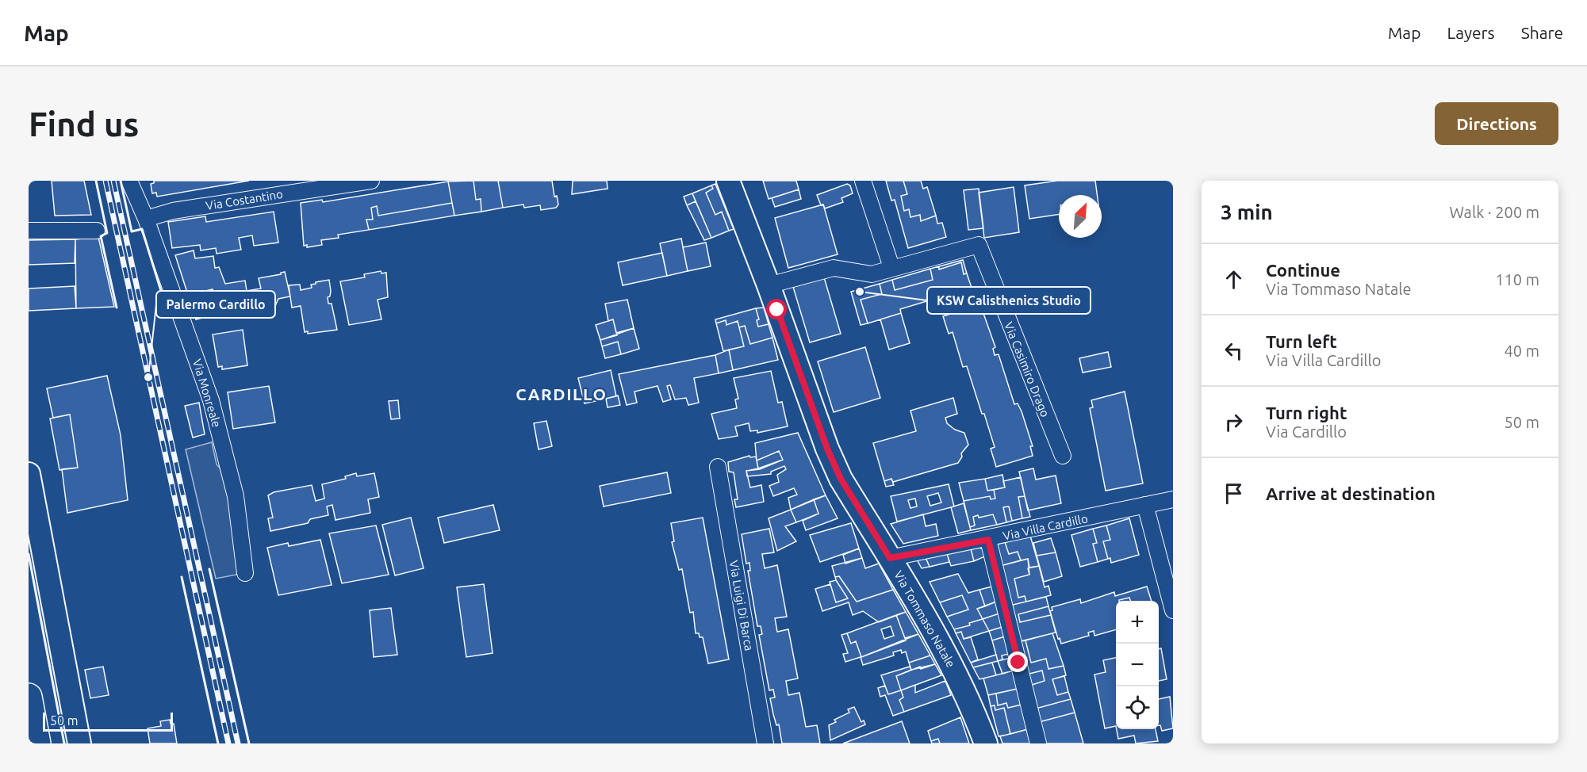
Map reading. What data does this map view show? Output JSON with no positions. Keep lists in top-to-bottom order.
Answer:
{
  "streets": {
    "street": [
      "Via Costantino",
      "Via Casimiro Drago",
      "Via Monreale",
      "Via Villa Cardillo",
      "Via Luigi Di Barca",
      "Via Tommaso Natale"
    ]
  },
  "crossings": [
    ["Via Costantino", "Via Monreale"],
    ["Via Casimiro Drago", "Via Tommaso Natale"],
    ["Via Villa Cardillo", "Via Tommaso Natale"]
  ],
  "districts": ["CARDILLO"],
  "places": ["KSW Calisthenics Studio", "Palermo Cardillo"],
  "scale_bar": "50 m",
  "north": "top right",
  "page": {
    "header": "Map",
    "nav": ["Map", "Layers", "Share"],
    "buttons": "Directions",
    "title": "Find us",
    "heading": ["3 min", "Walk · 200 m"],
    "list": [
      ["Continue", "Via Tommaso Natale", "110 m"],
      ["Turn left", "Via Villa Cardillo", "40 m"],
      ["Turn right", "Via Cardillo", "50 m"],
      "Arrive at destination"
    ],
    "map_buttons": ["+", "−"],
    "scale": "50 m"
  }
}
